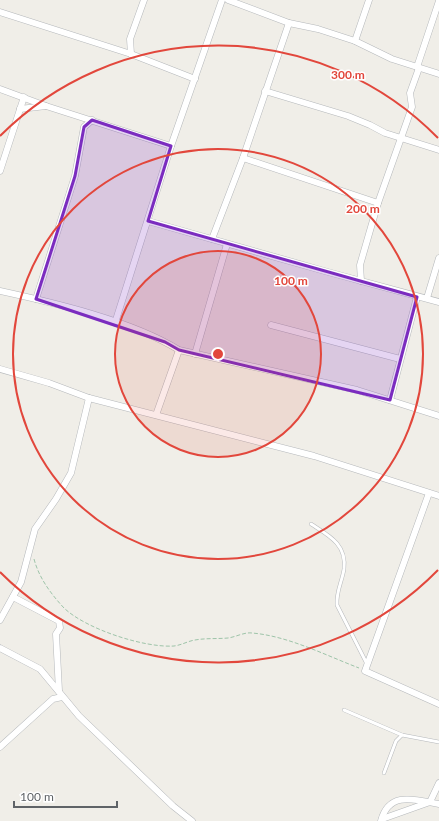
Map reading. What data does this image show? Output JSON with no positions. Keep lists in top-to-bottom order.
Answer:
{
  "scale_bar": "100 m",
  "rings": ["300 m", "200 m", "100 m"]
}
